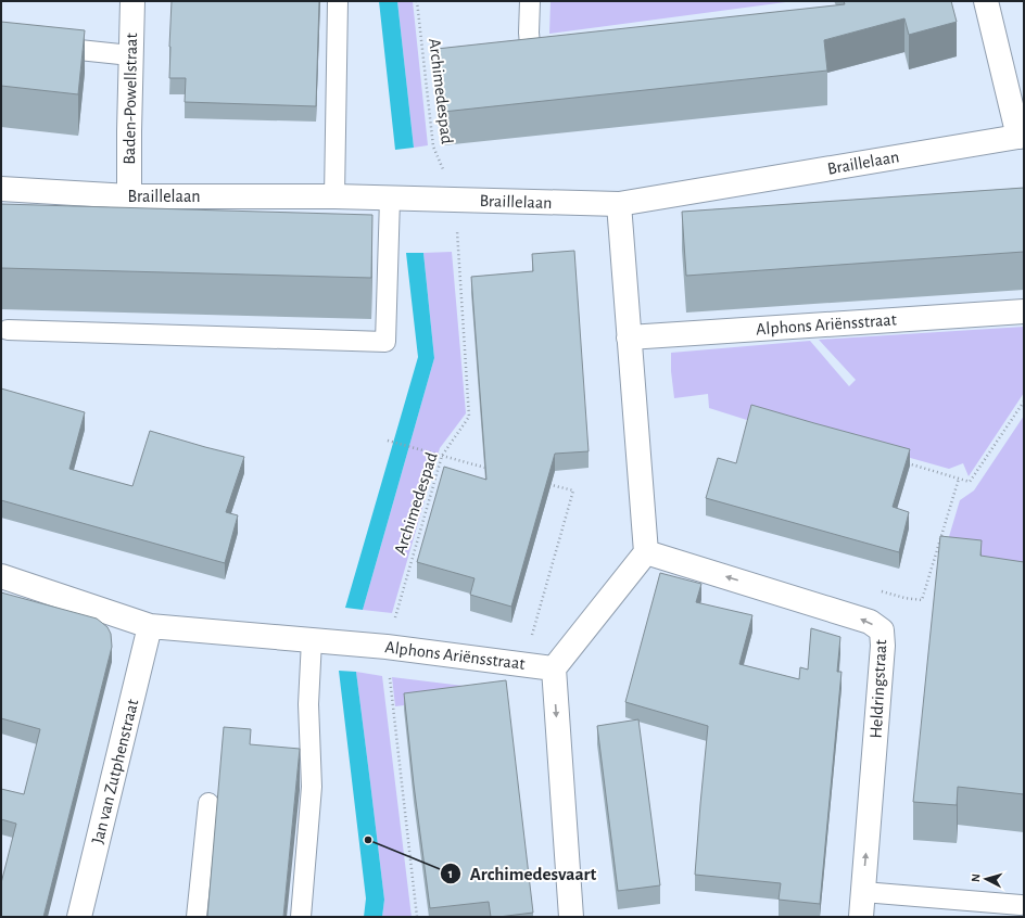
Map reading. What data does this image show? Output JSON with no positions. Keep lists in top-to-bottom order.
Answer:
{
  "streets": {
    "street": [
      "Baden-Powellstraat",
      "Braillelaan",
      "Alphons Ariënsstraat",
      "Heldringstraat",
      "Jan van Zutphenstraat"
    ],
    "path": ["Archimedespad"]
  },
  "crossings": [
    ["Archimedespad", "Braillelaan"],
    ["Archimedespad", "Alphons Ariënsstraat"],
    ["Baden-Powellstraat", "Braillelaan"],
    ["Alphons Ariënsstraat", "Jan van Zutphenstraat"]
  ],
  "places": ["Archimedesvaart"],
  "north": "left"
}
